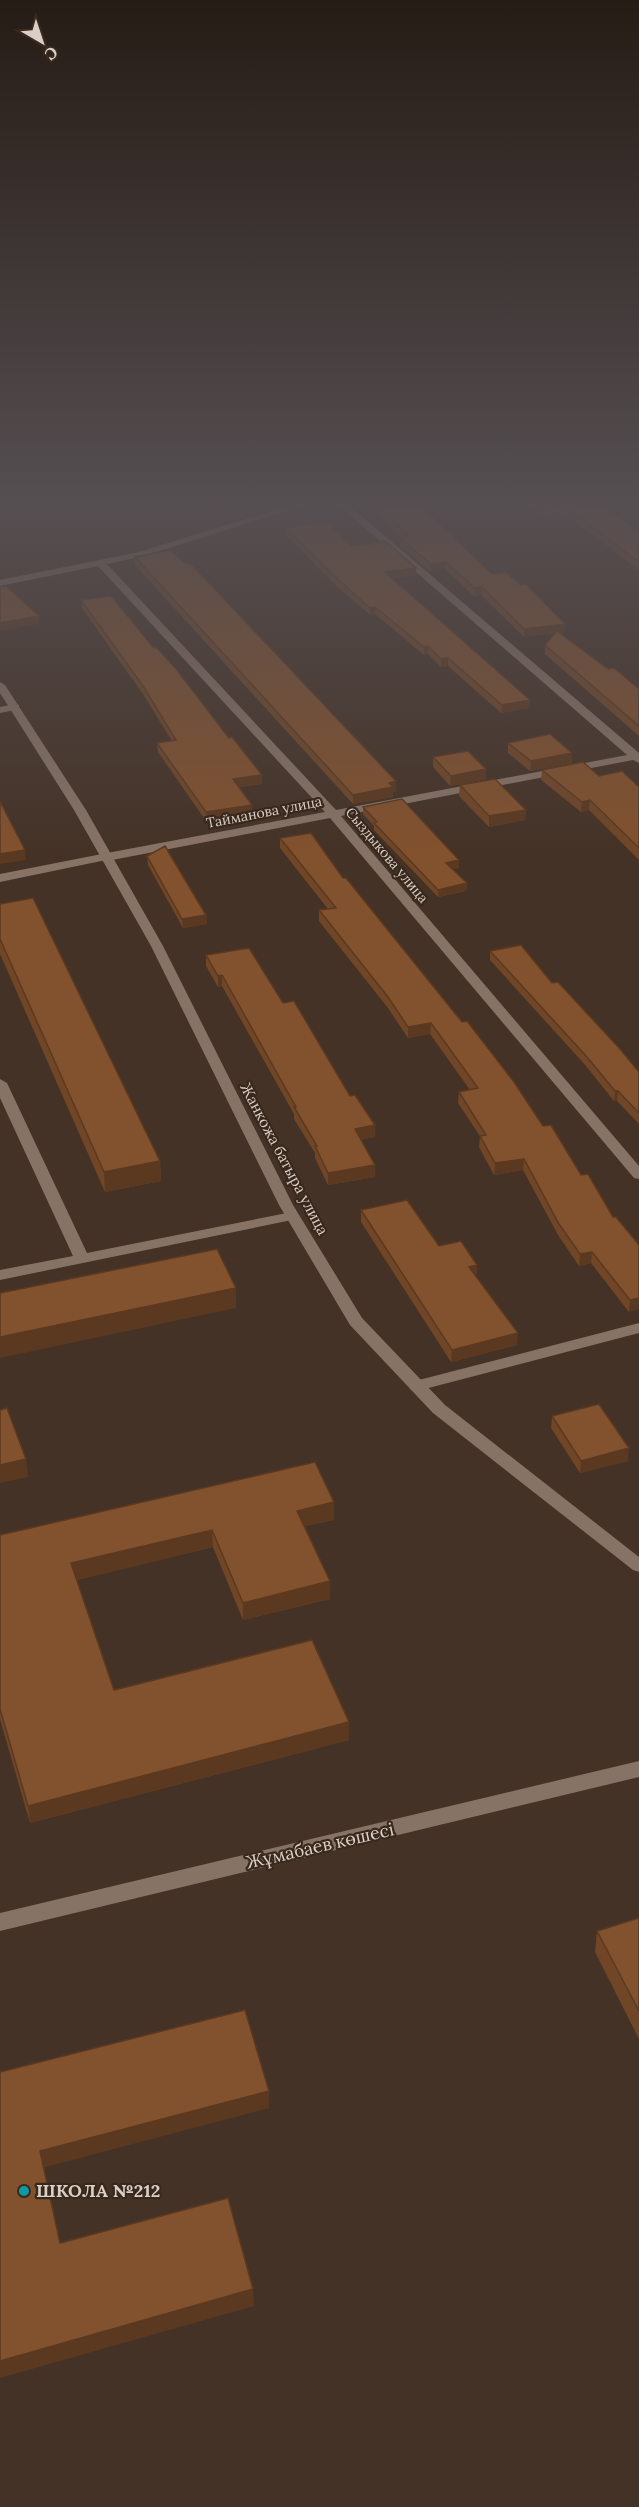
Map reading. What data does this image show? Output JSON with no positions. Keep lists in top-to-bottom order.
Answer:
{
  "streets": {
    "street": [
      "Тайманова улица",
      "Сыздыкова улица",
      "Жанкожа батыра улица",
      "Жұмабаев көшесі"
    ]
  },
  "crossings": [
    ["Тайманова улица", "Сыздыкова улица"],
    ["Тайманова улица", "Жанкожа батыра улица"]
  ],
  "places": ["ШКОЛА №212"],
  "north": "bottom right"
}
